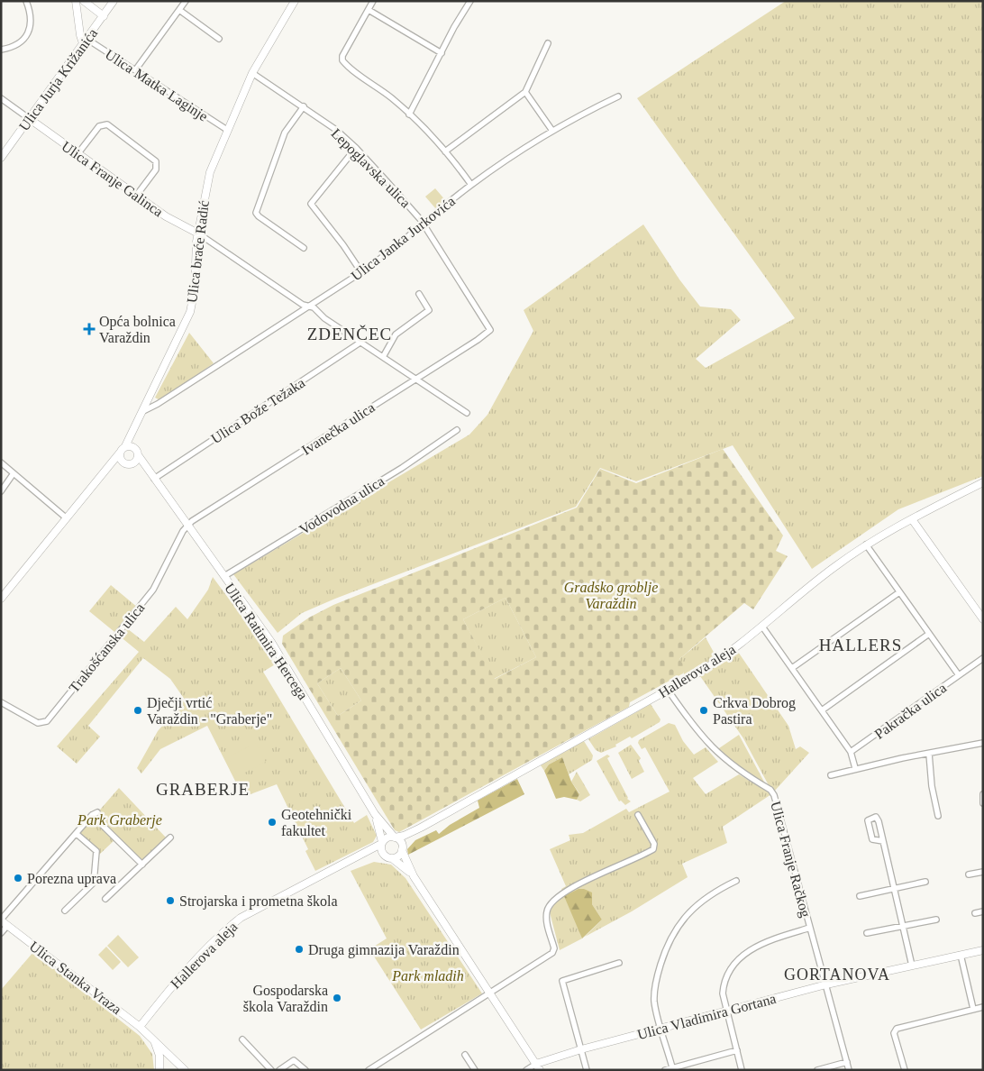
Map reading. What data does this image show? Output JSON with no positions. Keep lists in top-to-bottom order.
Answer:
{
  "streets": {
    "main road": [
      "Ulica Jurja Križanića",
      "Ulica Franje Galinca",
      "Ulica braće Radić",
      "Ulica Ratimira Hercega",
      "Hallerova aleja",
      "Ulica Stanka Vraza",
      "Ulica Vladimira Gortana"
    ],
    "street": [
      "Ulica Matka Laginje",
      "Lepoglavska ulica",
      "Ulica Janka Jurkovića",
      "Ulica Bože Težaka",
      "Ivanečka ulica",
      "Vodovodna ulica",
      "Trakošćanska ulica",
      "Pakračka ulica",
      "Ulica Franje Račkog"
    ]
  },
  "crossings": [
    ["Ulica Jurja Križanića", "Ulica Matka Laginje"],
    ["Ulica Jurja Križanića", "Ulica Franje Galinca"],
    ["Ulica Matka Laginje", "Ulica braće Radić"],
    ["Lepoglavska ulica", "Ulica Janka Jurkovića"],
    ["Lepoglavska ulica", "Ulica braće Radić"],
    ["Lepoglavska ulica", "Ivanečka ulica"],
    ["Ulica Franje Galinca", "Ulica braće Radić"],
    ["Ulica Janka Jurkovića", "Ulica braće Radić"],
    ["Ulica braće Radić", "Ulica Ratimira Hercega"],
    ["Ulica Bože Težaka", "Ulica Ratimira Hercega"],
    ["Ivanečka ulica", "Ulica Ratimira Hercega"],
    ["Ivanečka ulica", "Trakošćanska ulica"],
    ["Vodovodna ulica", "Ulica Ratimira Hercega"],
    ["Ulica Ratimira Hercega", "Trakošćanska ulica"],
    ["Ulica Ratimira Hercega", "Hallerova aleja"],
    ["Hallerova aleja", "Ulica Franje Račkog"],
    ["Hallerova aleja", "Ulica Stanka Vraza"],
    ["Ulica Franje Račkog", "Ulica Vladimira Gortana"]
  ],
  "districts": [
    "ZDENČEC",
    "HALLERS",
    "GRABERJE",
    "GORTANOVA"
  ],
  "parks": ["Gradsko groblje Varaždin", "Park Graberje", "Park mladih"],
  "places": {
    "health": ["Opća bolnica Varaždin"],
    "other": [
      "Dječji vrtić Varaždin - \"Graberje\"",
      "Crkva Dobrog Pastira",
      "Geotehnički fakultet",
      "Porezna uprava",
      "Strojarska i prometna škola",
      "Druga gimnazija Varaždin",
      "Gospodarska škola Varaždin"
    ]
  }
}
